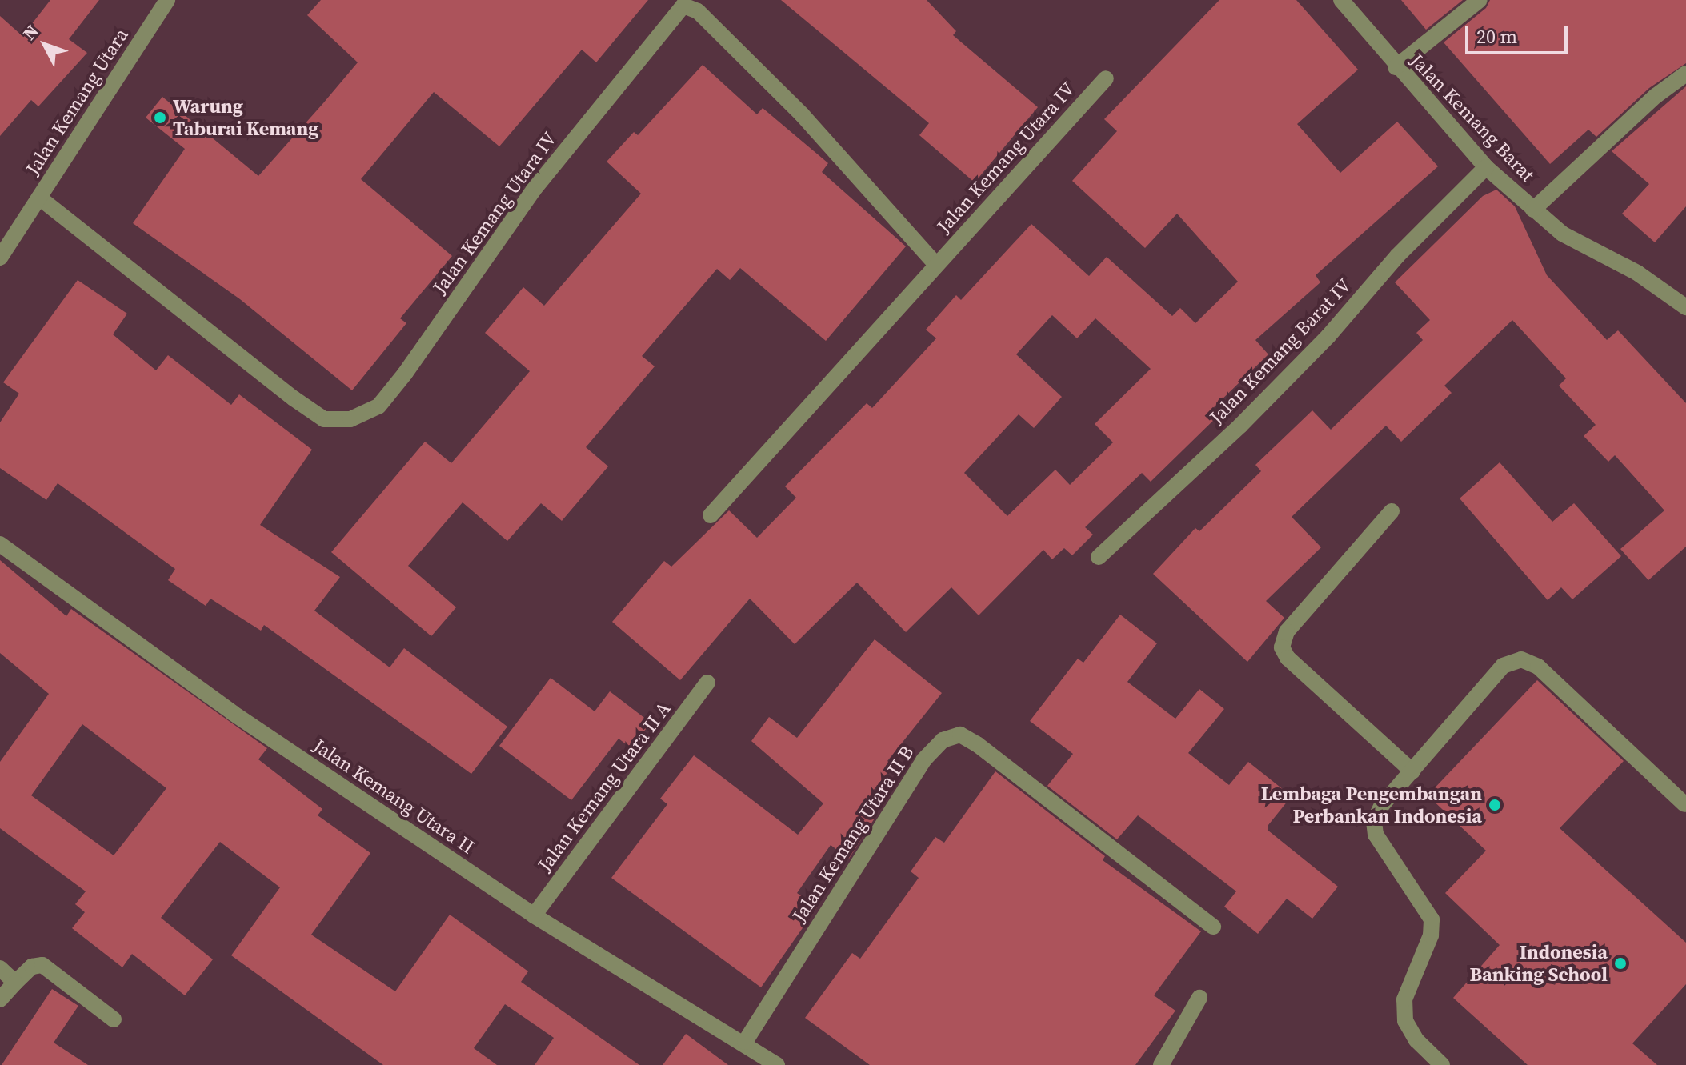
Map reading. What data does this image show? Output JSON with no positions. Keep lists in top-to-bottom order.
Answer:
{
  "streets": {
    "street": [
      "Jalan Kemang Utara",
      "Jalan Kemang Barat",
      "Jalan Kemang Utara IV",
      "Jalan Kemang Barat IV",
      "Jalan Kemang Utara II A",
      "Jalan Kemang Utara II",
      "Jalan Kemang Utara II B"
    ]
  },
  "crossings": [
    ["Jalan Kemang Utara", "Jalan Kemang Utara IV"],
    ["Jalan Kemang Barat", "Jalan Kemang Barat IV"],
    ["Jalan Kemang Utara II A", "Jalan Kemang Utara II"],
    ["Jalan Kemang Utara II", "Jalan Kemang Utara II B"]
  ],
  "places": ["Warung Taburai Kemang", "Lembaga Pengembangan Perbankan Indonesia", "Indonesia Banking School"],
  "scale_bar": "20 m",
  "north": "top left"
}
